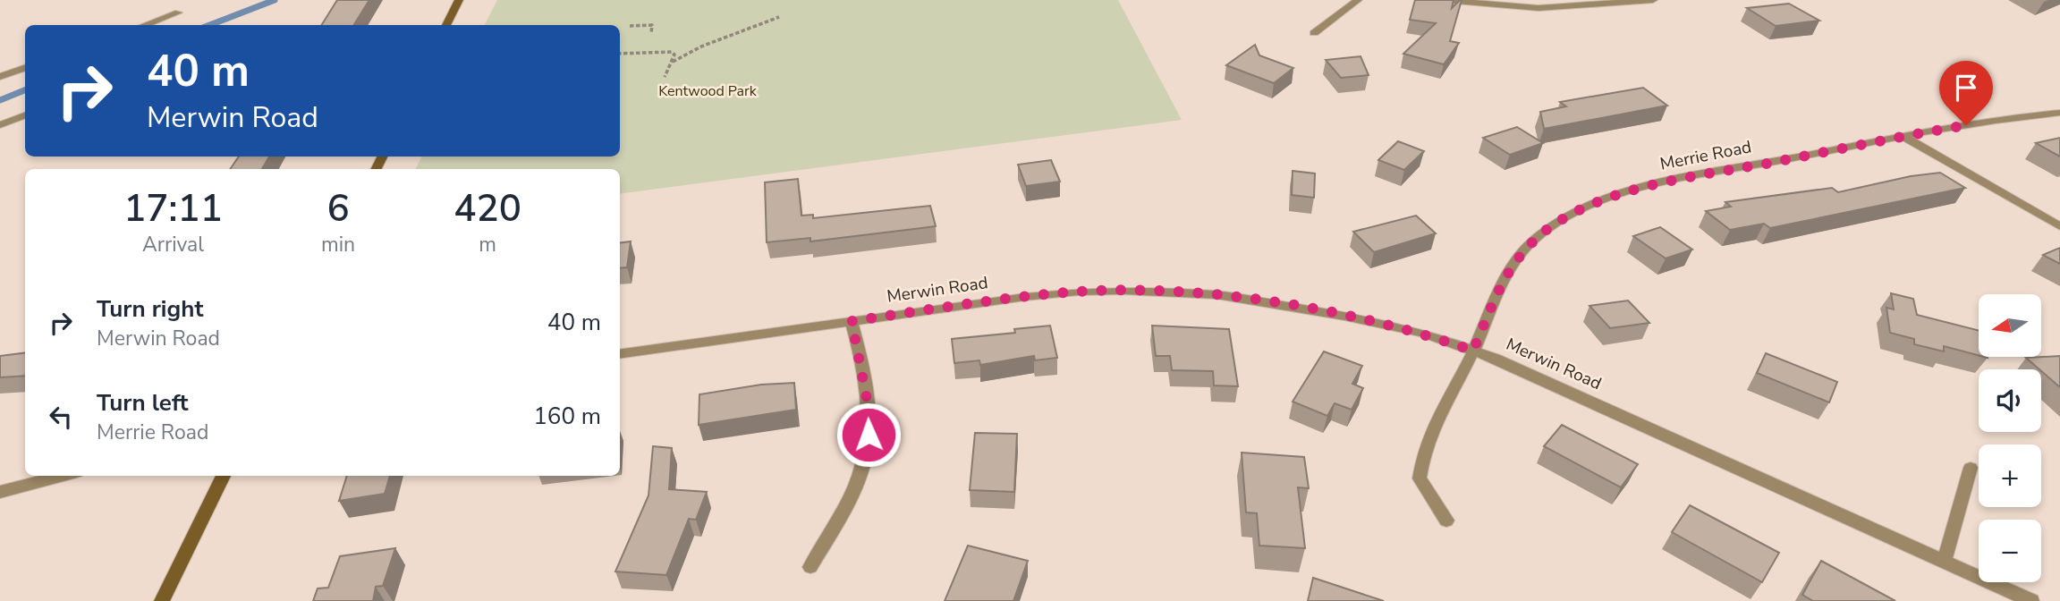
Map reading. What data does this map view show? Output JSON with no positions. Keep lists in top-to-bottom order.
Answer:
{
  "streets": {
    "street": ["Merrie Road", "Merwin Road"]
  },
  "crossings": [
    ["Merrie Road", "Merwin Road"]
  ],
  "parks": ["Kentwood Park"],
  "north": "left",
  "page": {
    "turn": ["40 m", "Merwin Road"],
    "eta": [
      "17:11",
      "Arrival",
      "6",
      "min",
      "420",
      "m"
    ],
    "list": [
      {
        "name": "Turn right",
        "note": "Merwin Road",
        "value": "40 m"
      },
      {
        "name": "Turn left",
        "note": "Merrie Road",
        "value": "160 m"
      }
    ],
    "map_buttons": ["+", "−"]
  }
}
